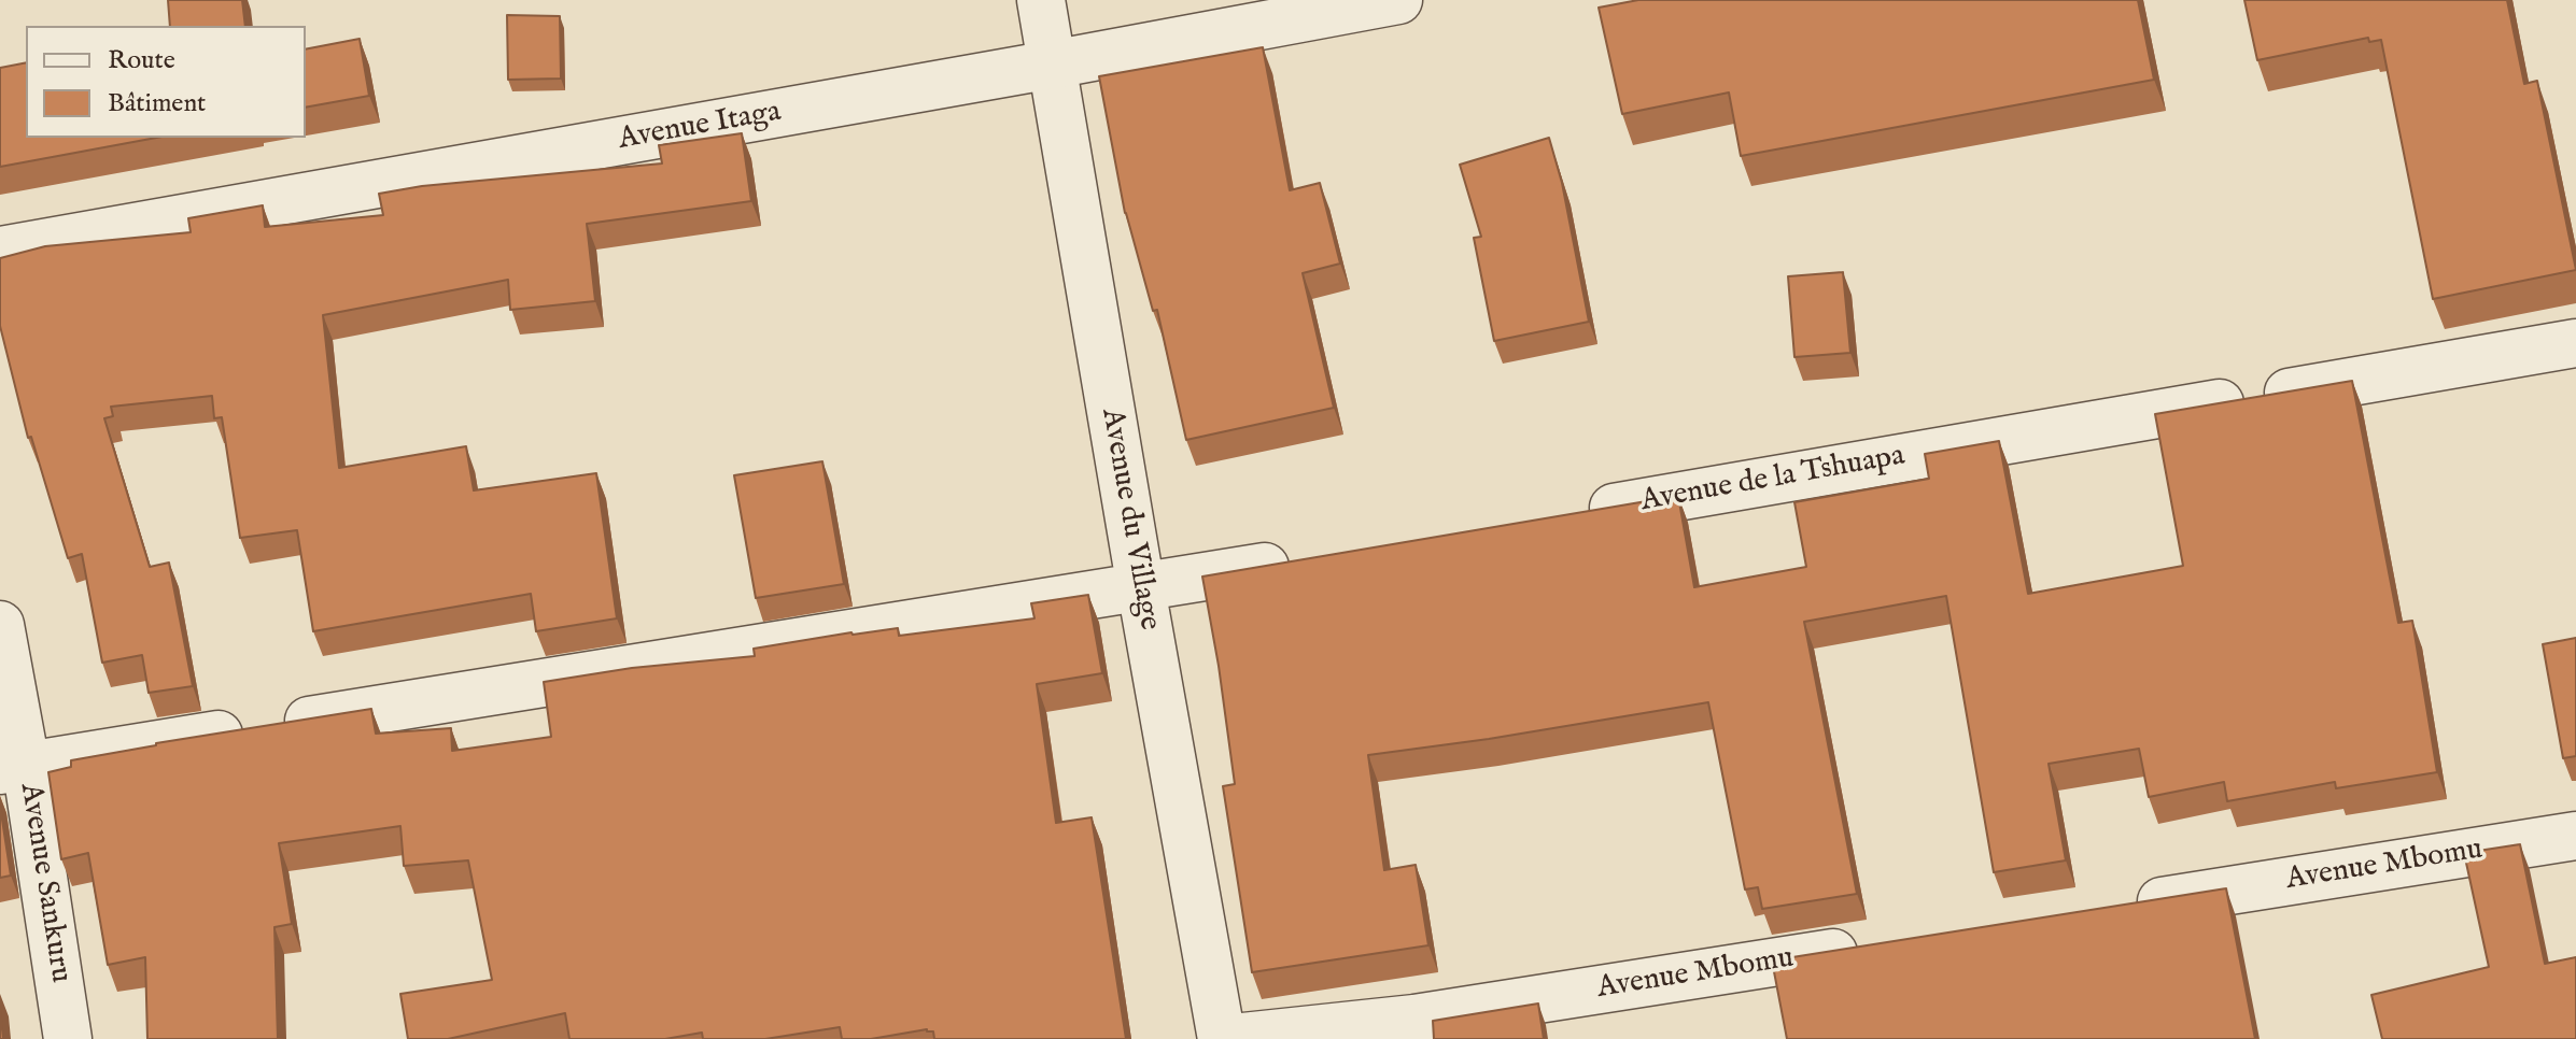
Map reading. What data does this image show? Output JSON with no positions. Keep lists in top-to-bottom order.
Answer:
{
  "streets": {
    "street": [
      "Avenue Itaga",
      "Avenue de la Tshuapa",
      "Avenue du Village",
      "Avenue Mbomu",
      "Avenue Sankuru"
    ]
  },
  "crossings": [
    ["Avenue Itaga", "Avenue du Village"],
    ["Avenue du Village", "Avenue Mbomu"]
  ],
  "legend": ["Route", "Bâtiment"]
}
